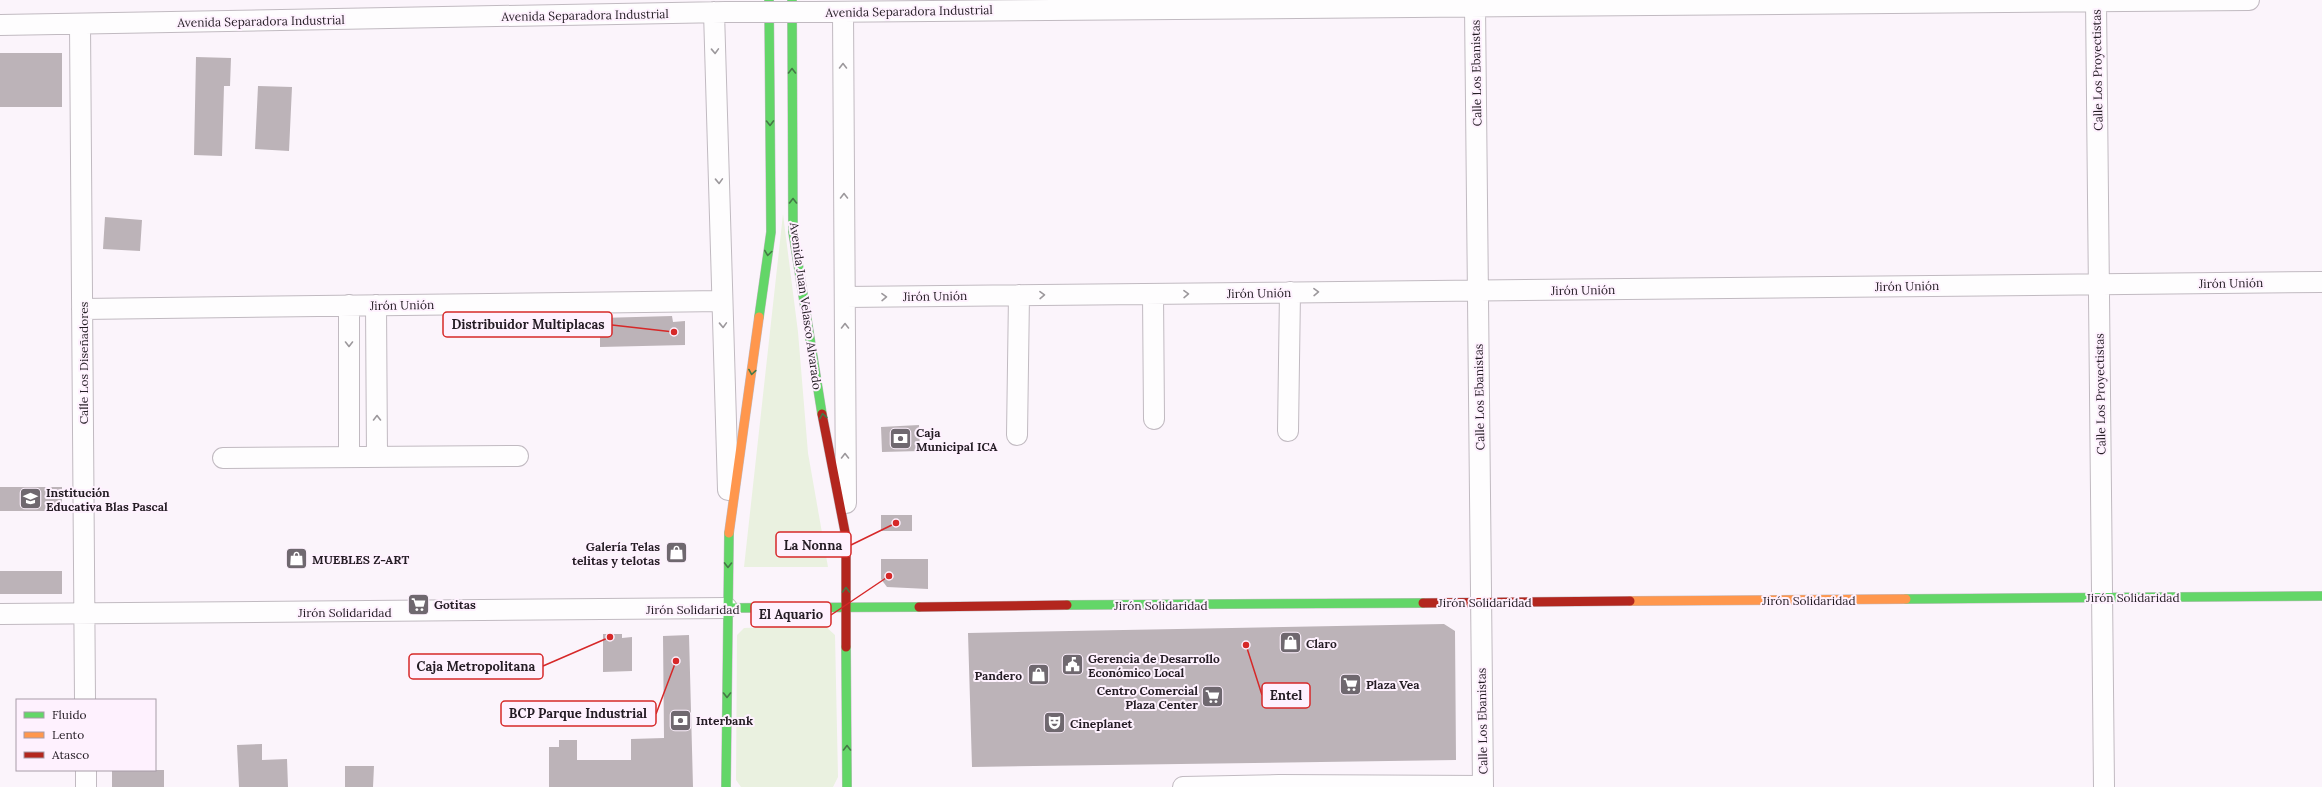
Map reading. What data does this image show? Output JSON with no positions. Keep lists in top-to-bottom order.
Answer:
{
  "streets": {
    "street": [
      "Avenida Separadora Industrial",
      "Calle Los Proyectistas",
      "Calle Los Ebanistas",
      "Jirón Unión",
      "Avenida Juan Velasco Alvarado",
      "Calle Los Diseñadores",
      "Jirón Solidaridad"
    ]
  },
  "crossings": [
    ["Avenida Separadora Industrial", "Calle Los Proyectistas"],
    ["Avenida Separadora Industrial", "Calle Los Ebanistas"],
    ["Avenida Separadora Industrial", "Avenida Juan Velasco Alvarado"],
    ["Avenida Separadora Industrial", "Calle Los Diseñadores"],
    ["Calle Los Proyectistas", "Jirón Unión"],
    ["Calle Los Proyectistas", "Jirón Solidaridad"],
    ["Calle Los Ebanistas", "Jirón Unión"],
    ["Calle Los Ebanistas", "Jirón Solidaridad"],
    ["Jirón Unión", "Avenida Juan Velasco Alvarado"],
    ["Jirón Unión", "Calle Los Diseñadores"],
    ["Avenida Juan Velasco Alvarado", "Jirón Solidaridad"],
    ["Calle Los Diseñadores", "Jirón Solidaridad"]
  ],
  "places": {
    "other": [
      "Distribuidor Multiplacas",
      "La Nonna",
      "El Aquario",
      "Caja Metropolitana",
      "Entel",
      "BCP Parque Industrial"
    ],
    "bank": ["Caja Municipal ICA", "Interbank"],
    "school or university": ["Institución Educativa Blas Pascal"],
    "shop": [
      "Galería Telas telitas y telotas",
      "MUEBLES Z-ART",
      "Claro",
      "Pandero"
    ],
    "supermarket": ["Gotitas", "Plaza Vea", "Centro Comercial Plaza Center"],
    "public building": ["Gerencia de Desarrollo Económico Local"],
    "theatre": ["Cineplanet"]
  },
  "legend": ["Fluido", "Lento", "Atasco"]
}
